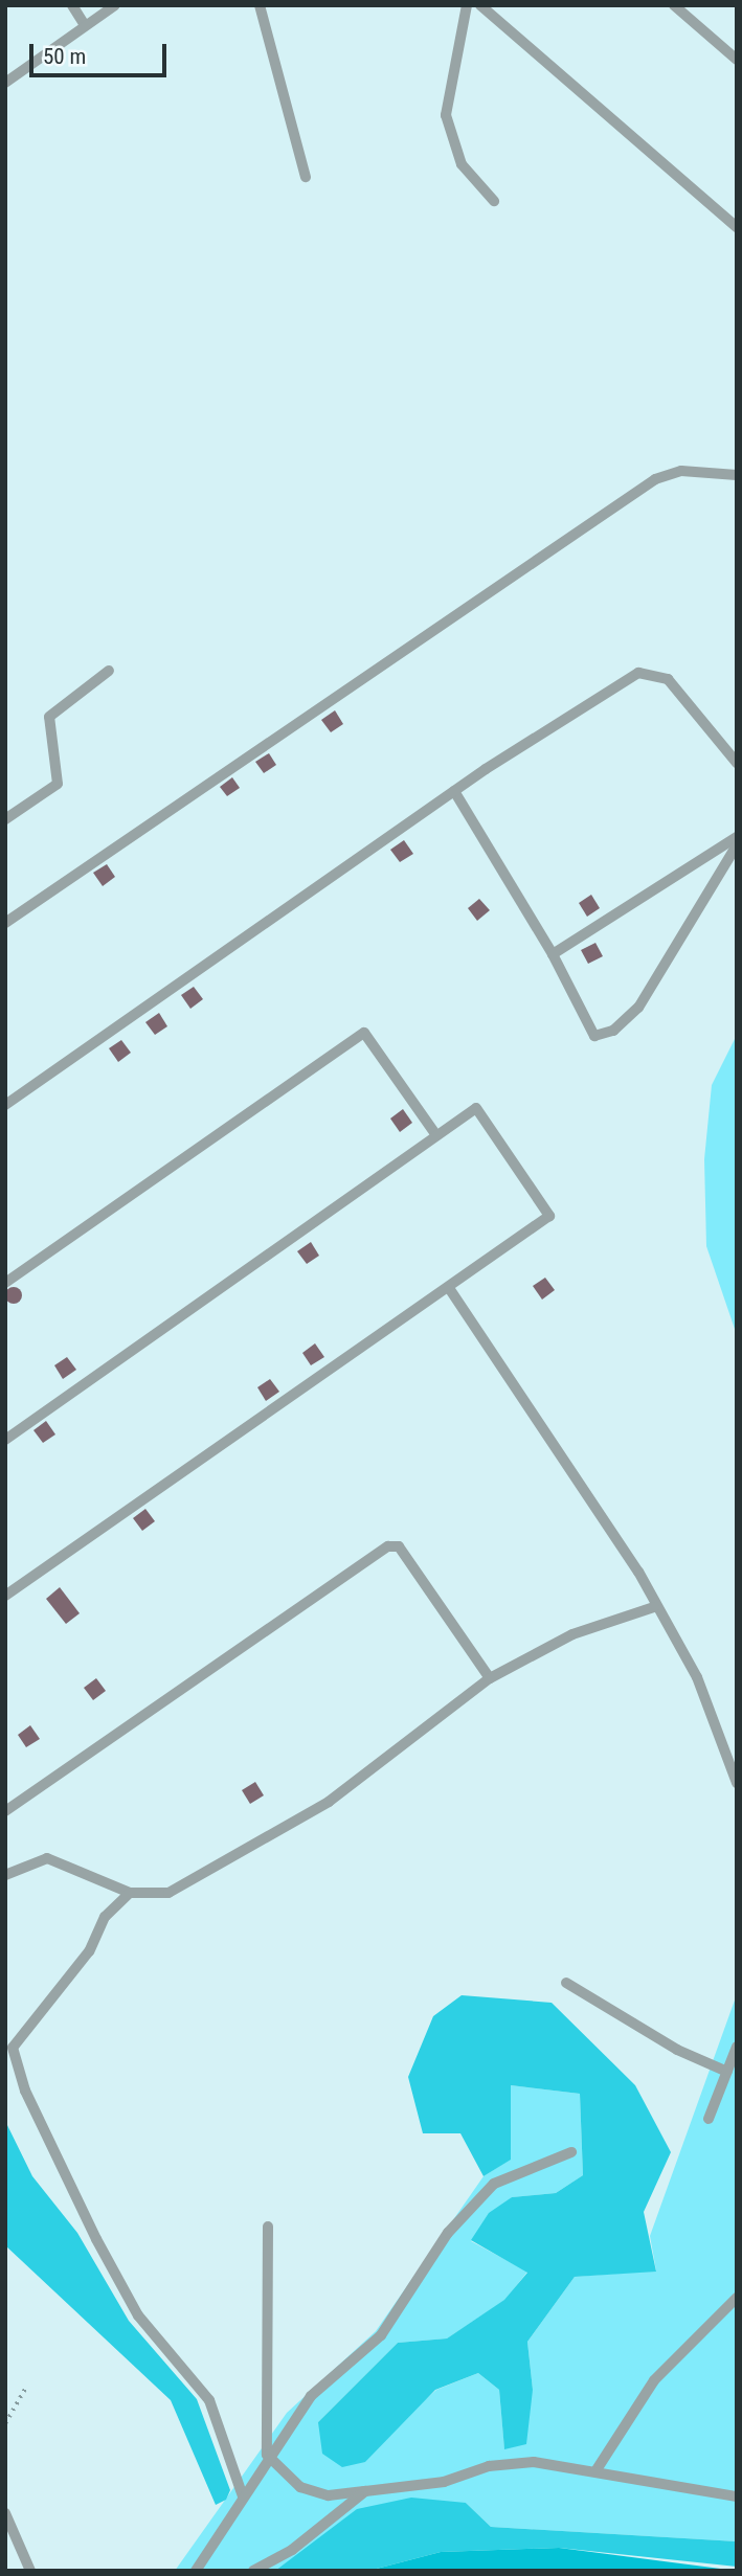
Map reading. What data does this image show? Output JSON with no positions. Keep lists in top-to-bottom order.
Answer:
{
  "scale_bar": "50 m"
}
